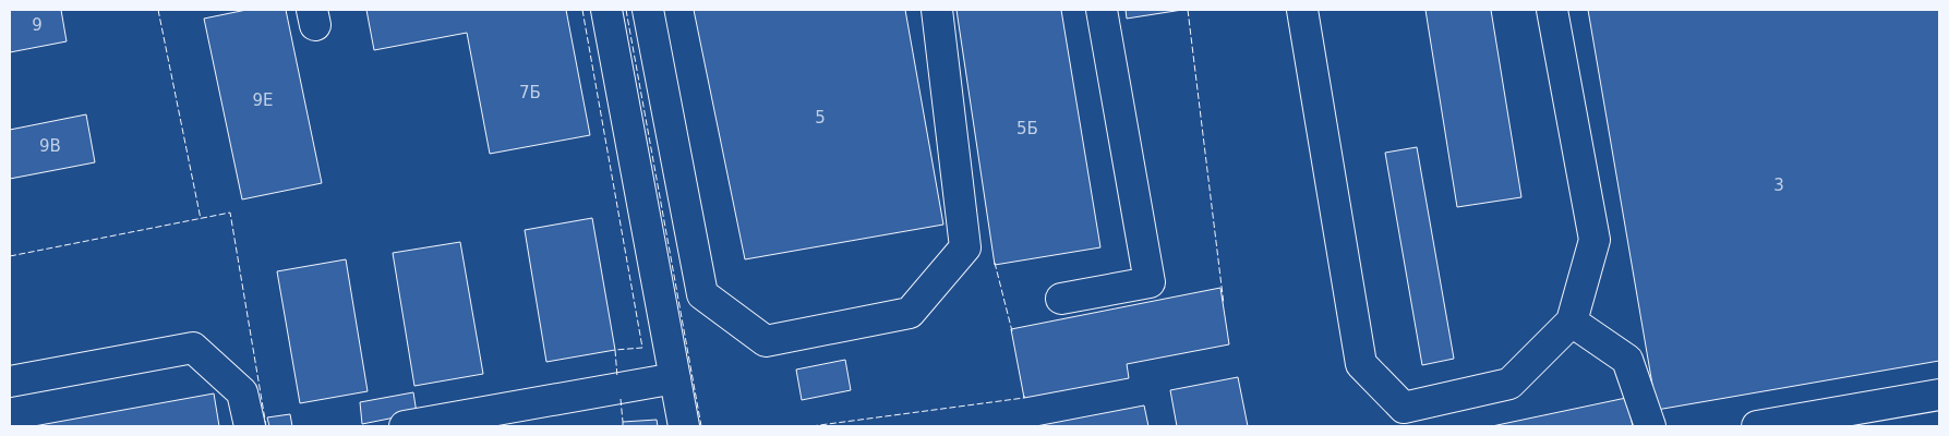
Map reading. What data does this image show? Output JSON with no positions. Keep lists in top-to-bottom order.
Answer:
{
  "house_numbers": [
    "9",
    "7Б",
    "9Е",
    "5",
    "5Б",
    "9В",
    "3"
  ]
}
